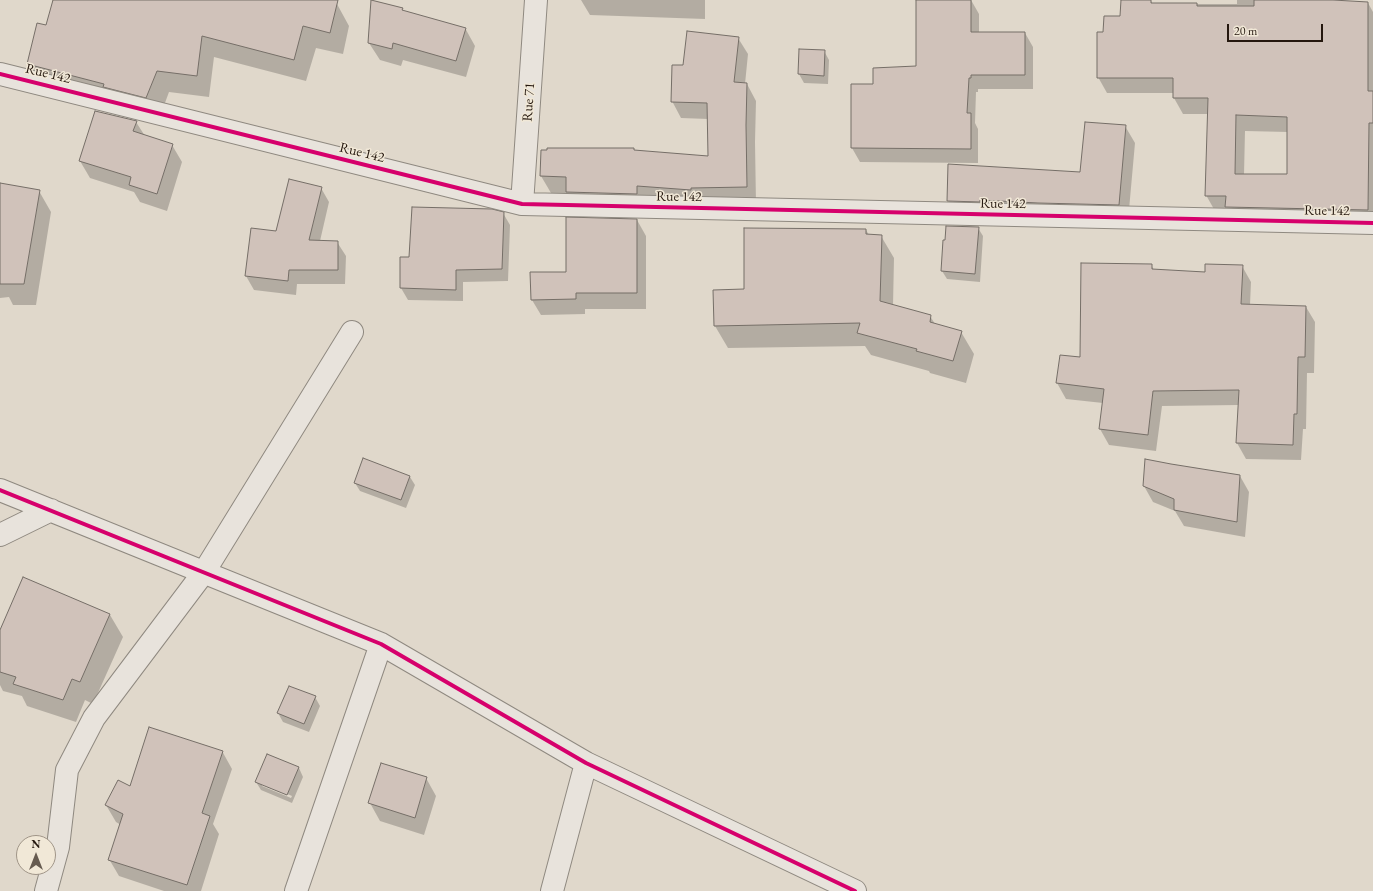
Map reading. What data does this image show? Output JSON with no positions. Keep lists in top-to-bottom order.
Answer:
{
  "streets": {
    "street": ["Rue 142", "Rue 71"]
  },
  "crossings": [
    ["Rue 142", "Rue 71"]
  ],
  "scale_bar": "20 m",
  "north": "top"
}
